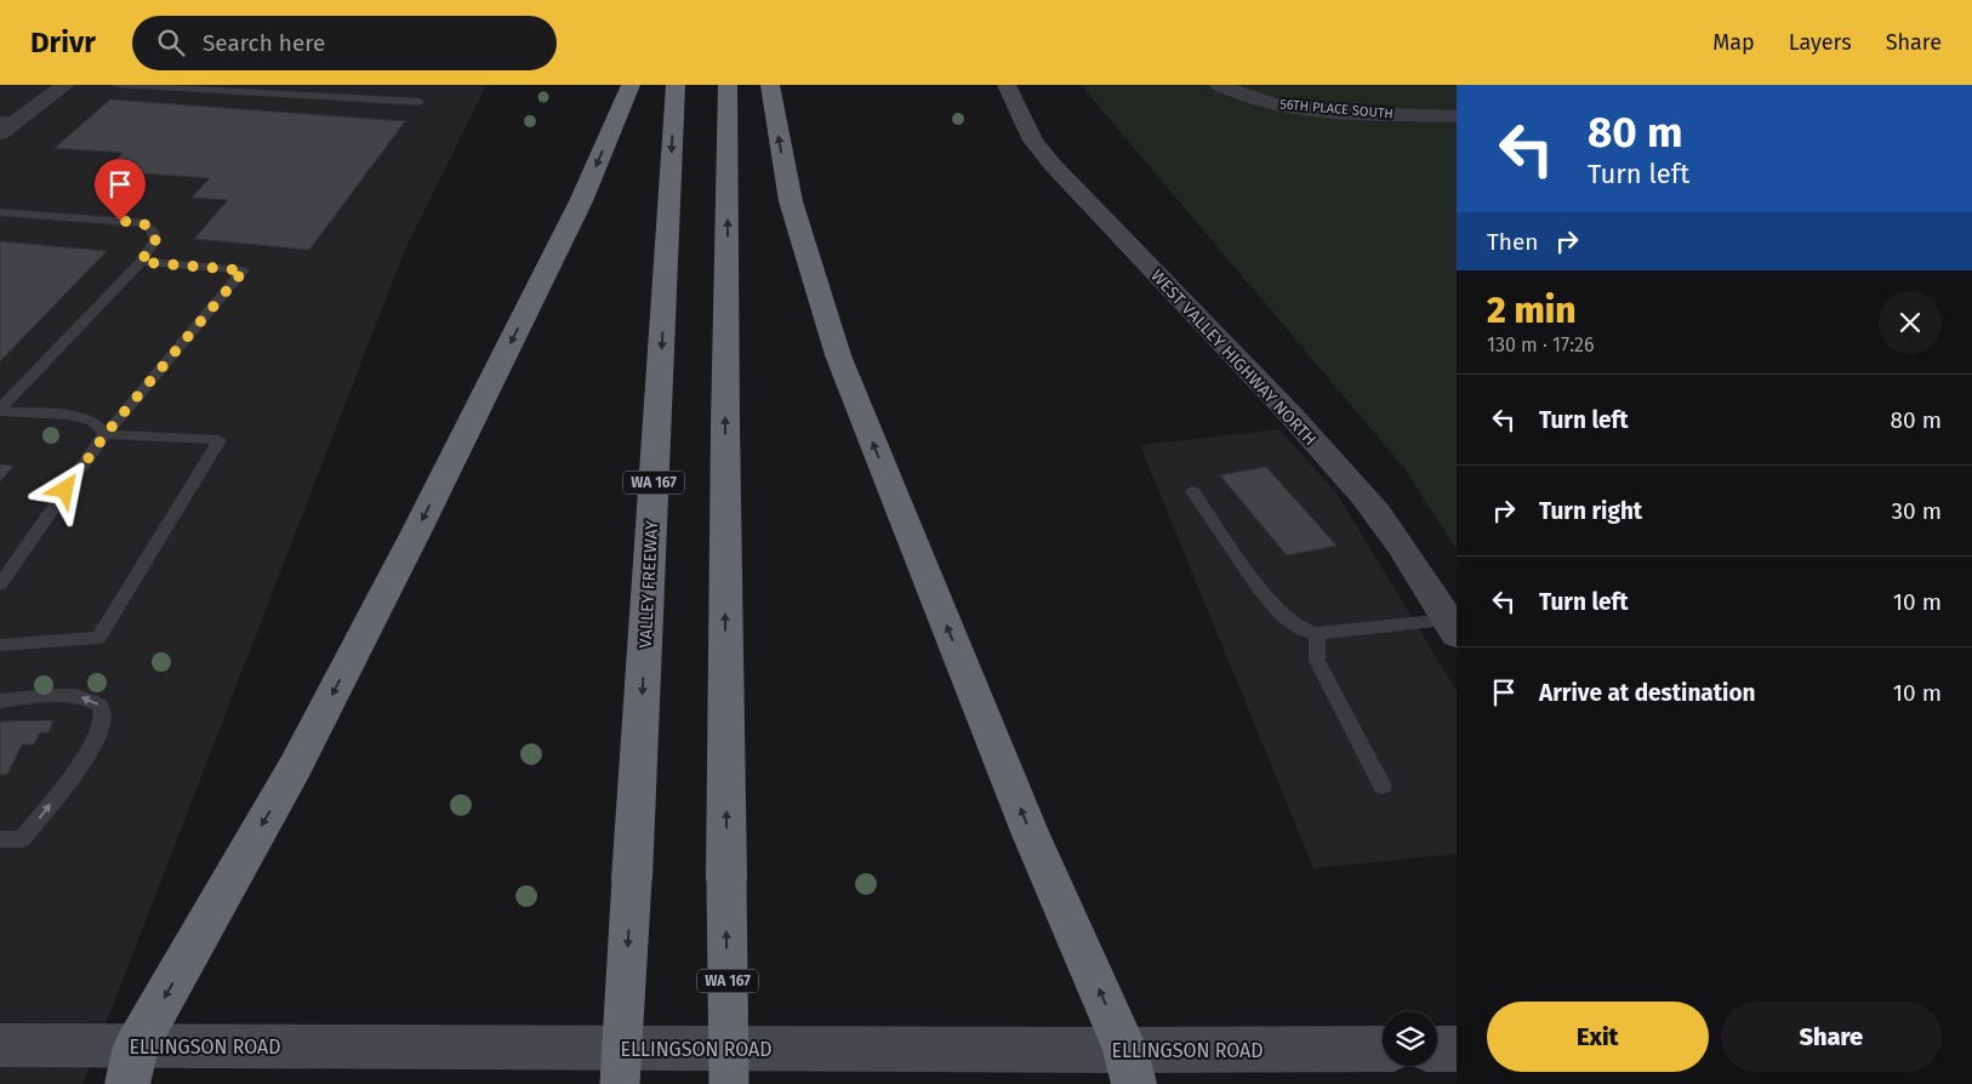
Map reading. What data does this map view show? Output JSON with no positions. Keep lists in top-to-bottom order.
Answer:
{
  "streets": {
    "highway": ["WA 167", "VALLEY FREEWAY"],
    "main road": ["WEST VALLEY HIGHWAY NORTH", "ELLINGSON ROAD"],
    "street": ["56TH PLACE SOUTH"]
  },
  "page": {
    "header": "Drivr",
    "search": "Search here",
    "nav": ["Map", "Layers", "Share"],
    "turn": ["80 m", "Turn left"],
    "then": "Then",
    "heading": ["2 min", "130 m · 17:26"],
    "list": [
      {
        "name": "Turn left",
        "value": "80 m"
      },
      {
        "name": "Turn right",
        "value": "30 m"
      },
      {
        "name": "Turn left",
        "value": "10 m"
      },
      {
        "name": "Arrive at destination",
        "value": "10 m"
      }
    ],
    "buttons": ["Exit", "Share"]
  }
}
